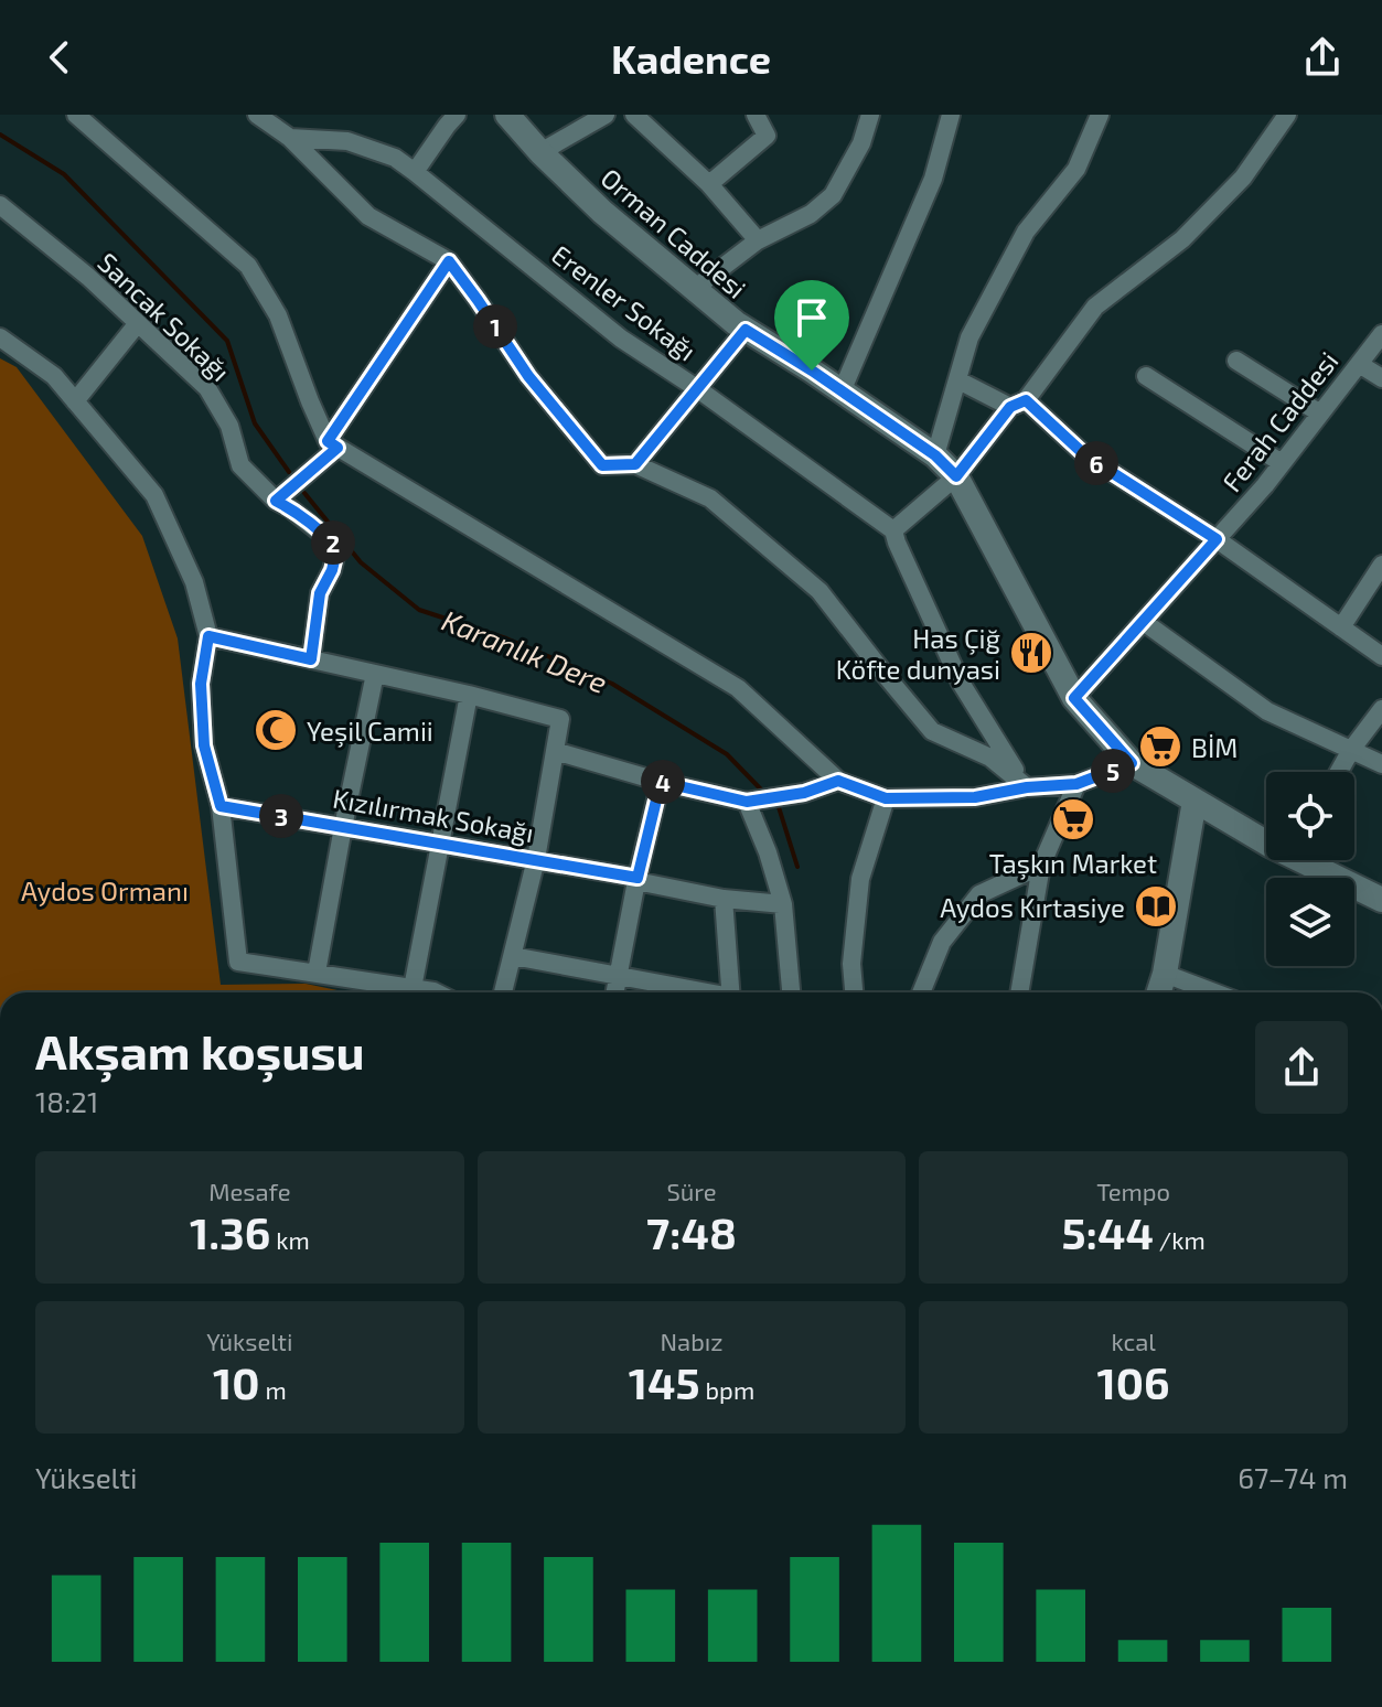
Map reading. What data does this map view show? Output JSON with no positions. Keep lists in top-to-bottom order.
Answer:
{
  "streets": {
    "street": [
      "Orman Caddesi",
      "Erenler Sokağı",
      "Sancak Sokağı",
      "Ferah Caddesi",
      "Kızılırmak Sokağı"
    ]
  },
  "crossings": [
    ["Orman Caddesi", "Ferah Caddesi"]
  ],
  "water": ["Karanlık Dere"],
  "parks": ["Aydos Ormanı"],
  "places": {
    "restaurant": ["Has Çiğ Köfte dunyasi"],
    "mosque": ["Yeşil Camii"],
    "supermarket": ["BİM", "Taşkın Market"],
    "library": ["Aydos Kırtasiye"]
  },
  "page": {
    "header": "Kadence",
    "pins": [
      "1",
      "6",
      "2",
      "5",
      "4",
      "3"
    ],
    "heading": ["Akşam koşusu", "18:21"],
    "stats": [
      ["Mesafe", "1.36 km"],
      ["Süre", "7:48"],
      ["Tempo", "5:44 /km"],
      ["Yükselti", "10 m"],
      ["Nabız", "145 bpm"],
      ["kcal", "106"]
    ],
    "chart": ["Yükselti", "67–74 m"]
  }
}
